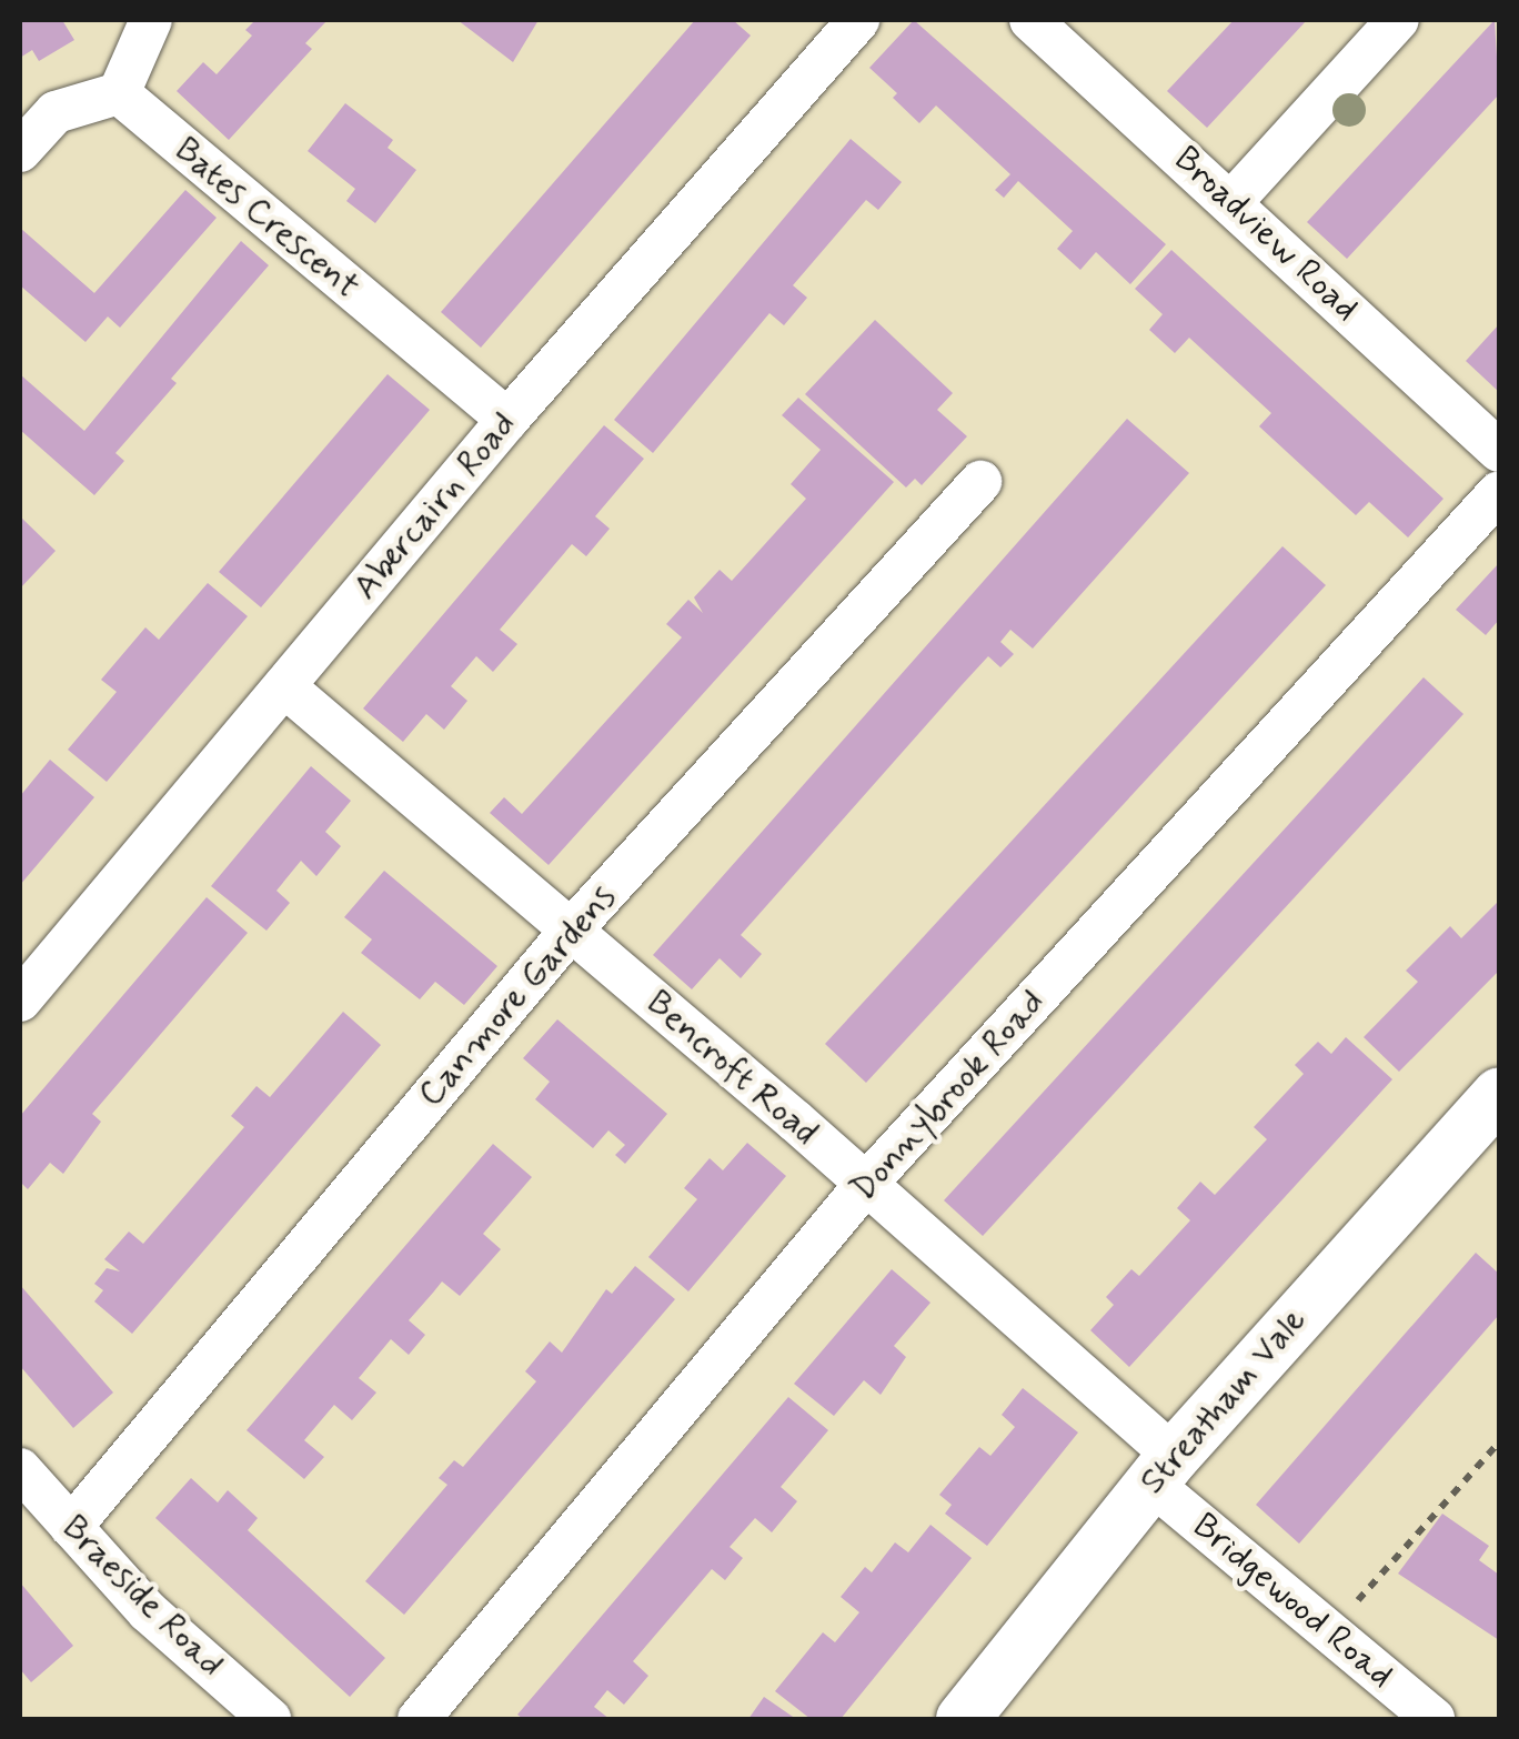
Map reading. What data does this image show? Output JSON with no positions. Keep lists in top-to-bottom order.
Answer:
{
  "streets": {
    "main road": ["Streatham Vale"],
    "street": [
      "Bates Crescent",
      "Broadview Road",
      "Abercairn Road",
      "Canmore Gardens",
      "Bencroft Road",
      "Donnybrook Road",
      "Braeside Road",
      "Bridgewood Road"
    ]
  },
  "crossings": [
    ["Bates Crescent", "Abercairn Road"],
    ["Abercairn Road", "Bencroft Road"],
    ["Canmore Gardens", "Bencroft Road"],
    ["Canmore Gardens", "Braeside Road"],
    ["Bencroft Road", "Donnybrook Road"],
    ["Bencroft Road", "Streatham Vale"],
    ["Bencroft Road", "Bridgewood Road"],
    ["Streatham Vale", "Bridgewood Road"]
  ]
}
